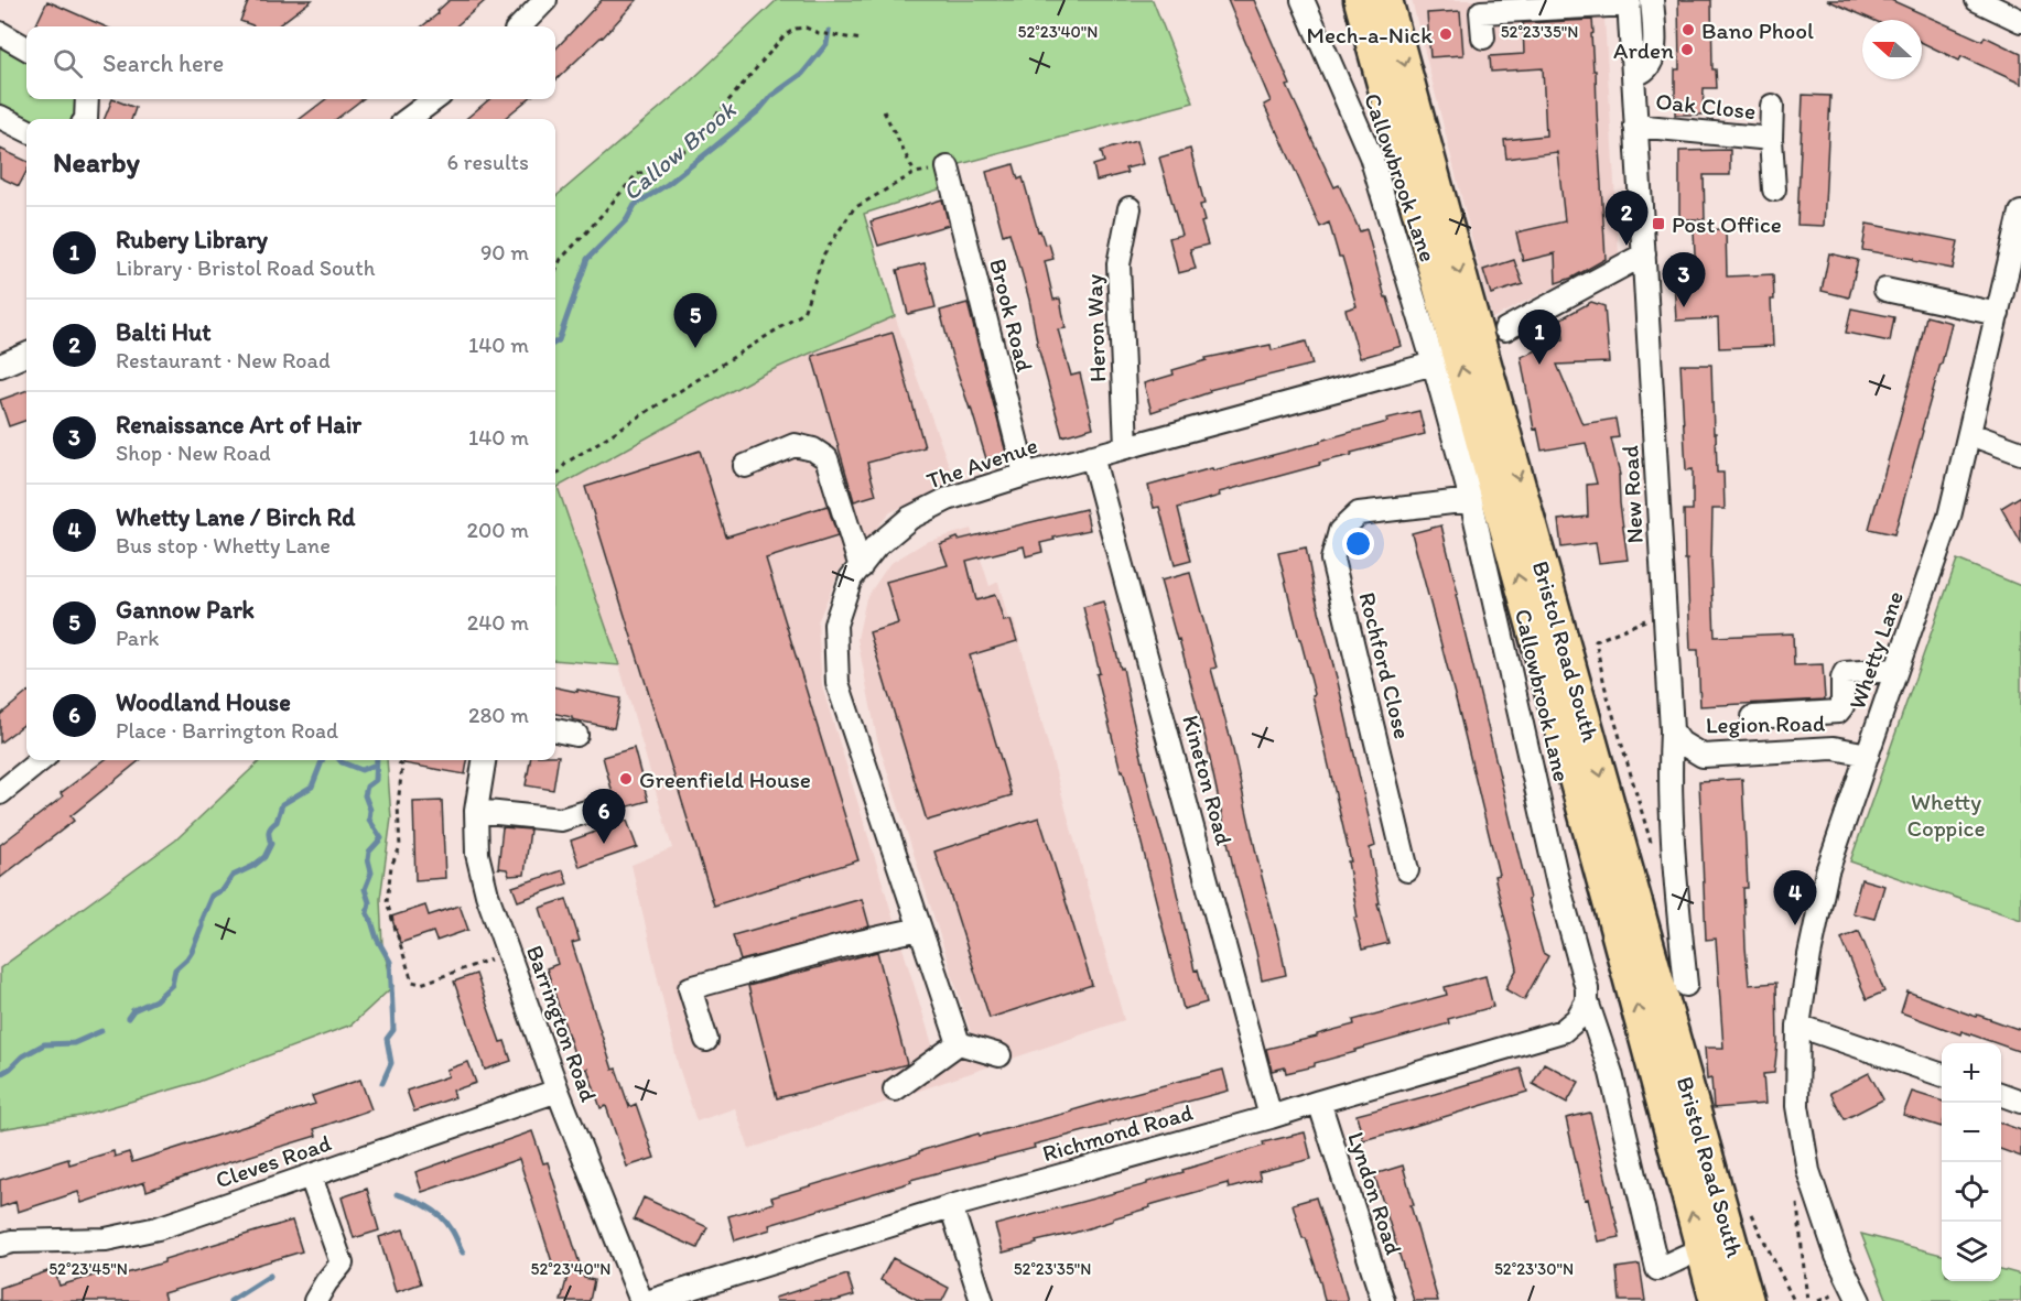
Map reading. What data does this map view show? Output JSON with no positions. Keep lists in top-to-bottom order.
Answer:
{
  "streets": {
    "highway": ["Bristol Road South"],
    "street": [
      "Oak Close",
      "Callowbrook Lane",
      "Brook Road",
      "Heron Way",
      "The Avenue",
      "New Road",
      "Whetty Lane",
      "Rochford Close",
      "Legion Road",
      "Kineton Road",
      "Barrington Road",
      "Richmond Road",
      "Cleves Road",
      "Lyndon Road"
    ]
  },
  "crossings": [
    ["Oak Close", "New Road"],
    ["Callowbrook Lane", "The Avenue"],
    ["Callowbrook Lane", "Rochford Close"],
    ["Callowbrook Lane", "Richmond Road"],
    ["Brook Road", "The Avenue"],
    ["Heron Way", "The Avenue"],
    ["The Avenue", "Kineton Road"],
    ["New Road", "Legion Road"],
    ["Whetty Lane", "Legion Road"],
    ["Kineton Road", "Richmond Road"],
    ["Barrington Road", "Cleves Road"],
    ["Richmond Road", "Lyndon Road"]
  ],
  "water": ["Callow Brook"],
  "parks": ["Whetty Coppice"],
  "places": {
    "other": [
      "Bano Phool",
      "Mech-a-Nick",
      "Arden",
      "Greenfield House"
    ],
    "transit": ["Post Office"]
  },
  "north": "left",
  "page": {
    "search": "Search here",
    "heading": ["Nearby", "6 results"],
    "pins": [
      "2",
      "3",
      "5",
      "1",
      "6",
      "4"
    ],
    "list": [
      {
        "mark": "1",
        "name": "Rubery Library",
        "note": "Library · Bristol Road South",
        "value": "90 m"
      },
      {
        "mark": "2",
        "name": "Balti Hut",
        "note": "Restaurant · New Road",
        "value": "140 m"
      },
      {
        "mark": "3",
        "name": "Renaissance Art of Hair",
        "note": "Shop · New Road",
        "value": "140 m"
      },
      {
        "mark": "4",
        "name": "Whetty Lane / Birch Rd",
        "note": "Bus stop · Whetty Lane",
        "value": "200 m"
      },
      {
        "mark": "5",
        "name": "Gannow Park",
        "note": "Park",
        "value": "240 m"
      },
      {
        "mark": "6",
        "name": "Woodland House",
        "note": "Place · Barrington Road",
        "value": "280 m"
      }
    ],
    "map_buttons": ["+", "−"]
  },
  "coordinates": [
    "52°23'40\"N",
    "52°23'35\"N",
    "52°23'45\"N",
    "52°23'30\"N"
  ]
}
